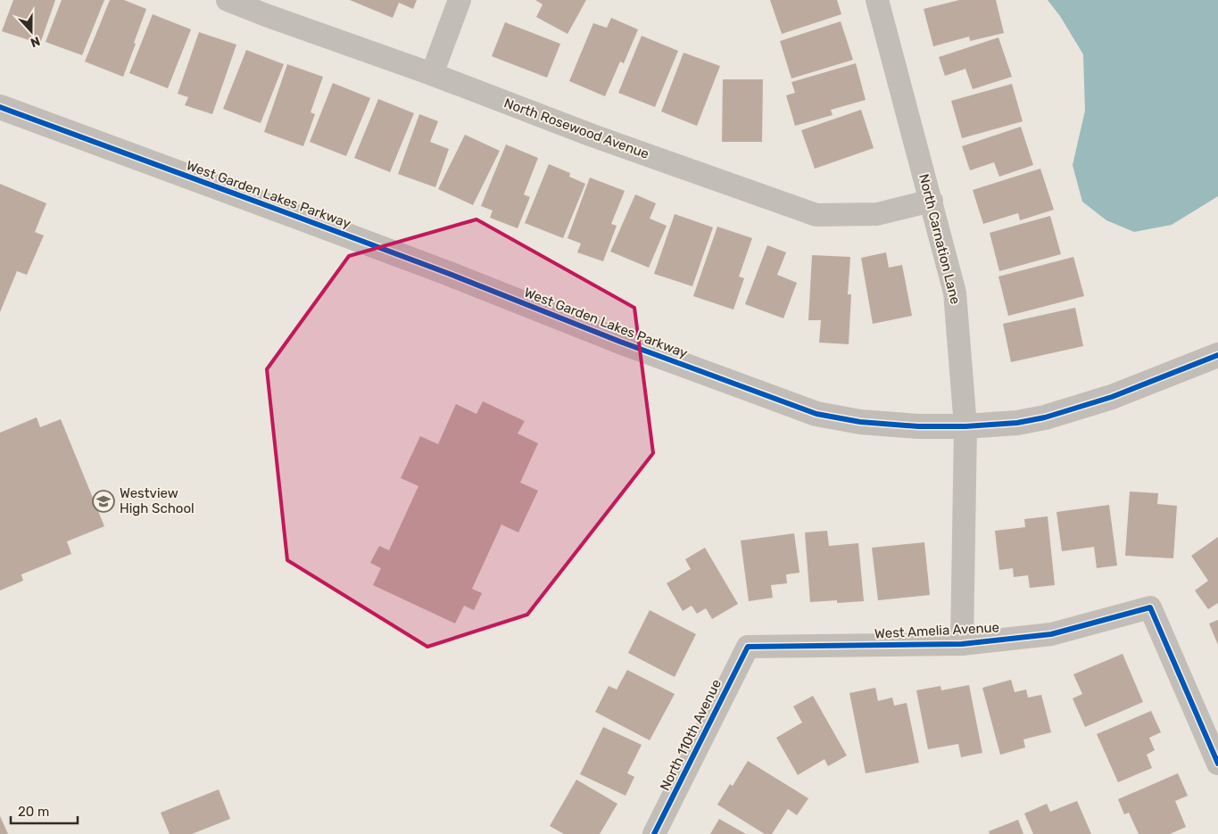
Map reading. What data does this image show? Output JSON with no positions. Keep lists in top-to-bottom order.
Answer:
{
  "streets": {
    "street": [
      "North Rosewood Avenue",
      "West Garden Lakes Parkway",
      "North Carnation Lane",
      "West Amelia Avenue",
      "North 110th Avenue"
    ]
  },
  "crossings": [
    ["North Rosewood Avenue", "North Carnation Lane"],
    ["West Garden Lakes Parkway", "North Carnation Lane"],
    ["North Carnation Lane", "West Amelia Avenue"],
    ["West Amelia Avenue", "North 110th Avenue"]
  ],
  "places": {
    "school or university": ["Westview High School"]
  },
  "scale_bar": "20 m",
  "north": "bottom"
}
